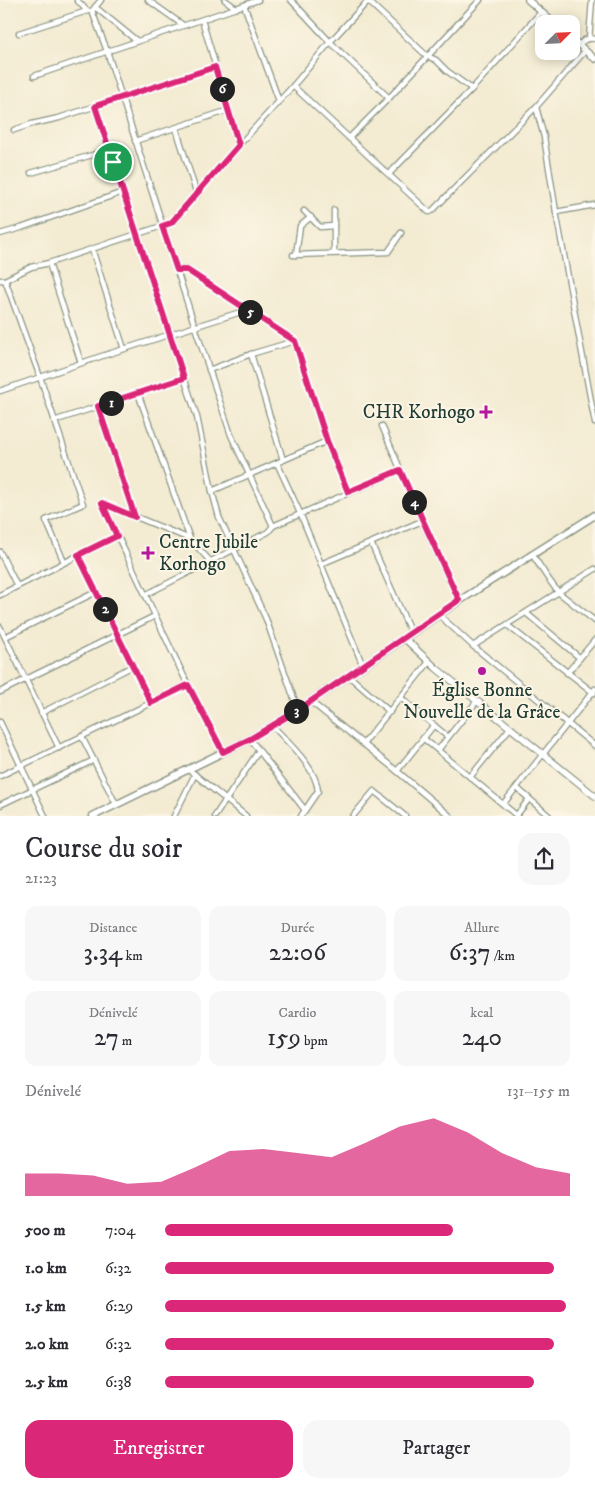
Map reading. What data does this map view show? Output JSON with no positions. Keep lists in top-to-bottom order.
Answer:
{
  "places": {
    "health": ["CHR Korhogo", "Centre Jubile Korhogo"],
    "other": ["Église Bonne Nouvelle de la Grâce"]
  },
  "north": "top right",
  "page": {
    "pins": [
      "6",
      "5",
      "1",
      "4",
      "2",
      "3"
    ],
    "heading": ["Course du soir", "21:23"],
    "stats": [
      ["Distance", "3.34 km"],
      ["Durée", "22:06"],
      ["Allure", "6:37 /km"],
      ["Dénivelé", "27 m"],
      ["Cardio", "159 bpm"],
      ["kcal", "240"]
    ],
    "chart": ["Dénivelé", "131–155 m"],
    "list": [
      {
        "name": "500 m",
        "note": "7:04"
      },
      {
        "name": "1.0 km",
        "note": "6:32"
      },
      {
        "name": "1.5 km",
        "note": "6:29"
      },
      {
        "name": "2.0 km",
        "note": "6:32"
      },
      {
        "name": "2.5 km",
        "note": "6:38"
      }
    ],
    "buttons": ["Enregistrer", "Partager"]
  }
}
